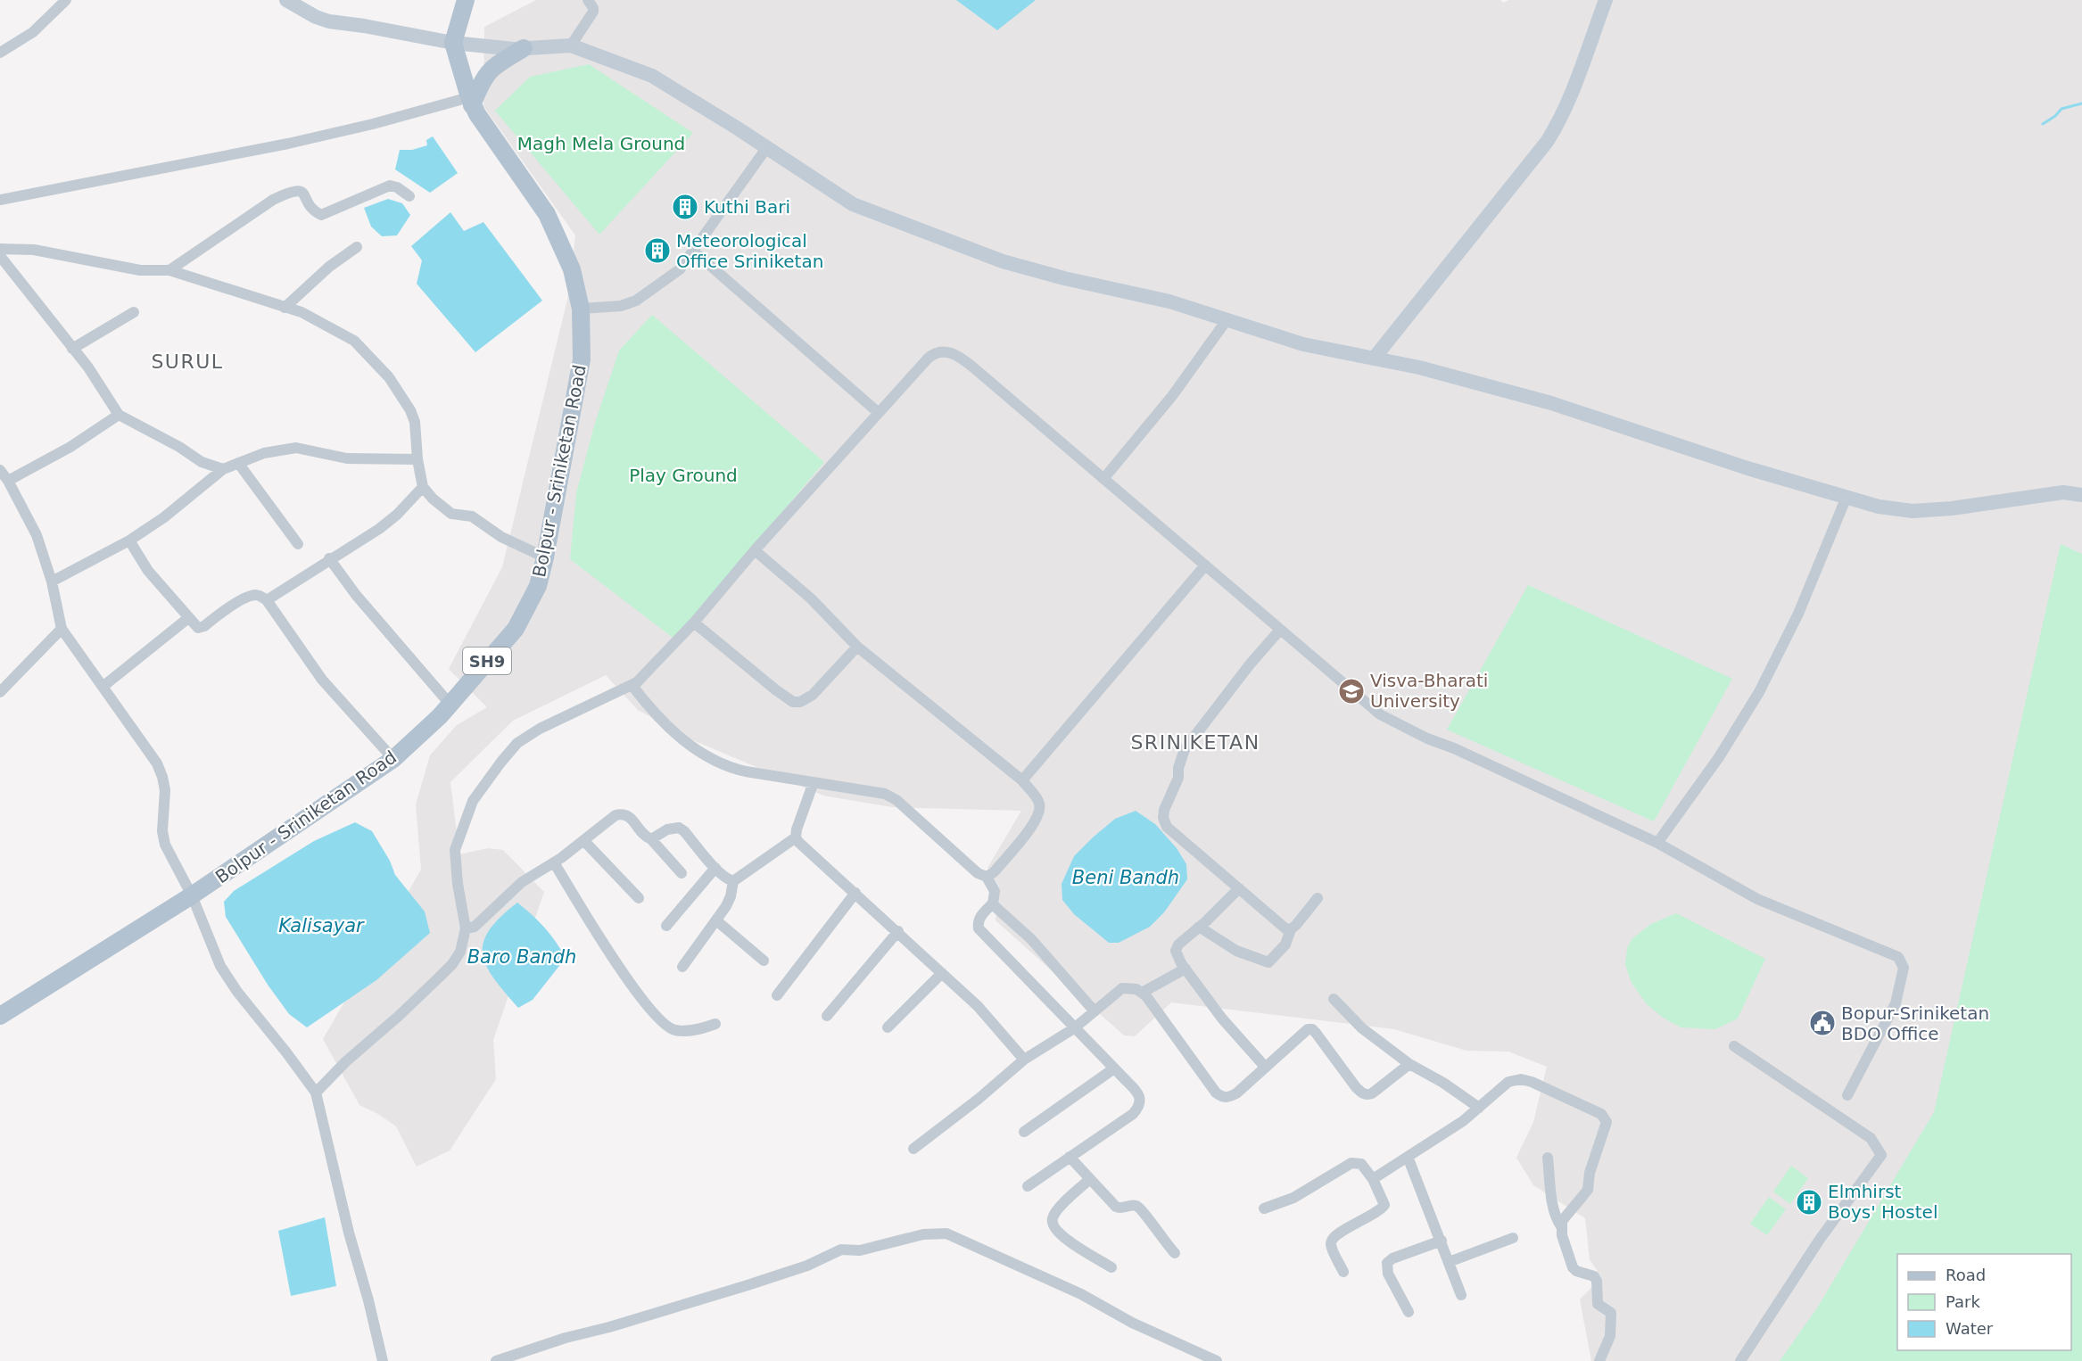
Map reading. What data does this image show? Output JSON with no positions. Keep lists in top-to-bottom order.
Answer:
{
  "streets": {
    "main road": ["Bolpur - Sriniketan Road", "SH9"]
  },
  "districts": ["SURUL", "SRINIKETAN"],
  "water": ["Beni Bandh", "Kalisayar", "Baro Bandh"],
  "parks": ["Magh Mela Ground", "Play Ground"],
  "places": {
    "building": ["Kuthi Bari", "Meteorological Office Sriniketan", "Elmhirst Boys' Hostel"],
    "school or university": ["Visva-Bharati University"],
    "public building": ["Bopur-Sriniketan BDO Office"]
  },
  "legend": ["Road", "Park", "Water"]
}
